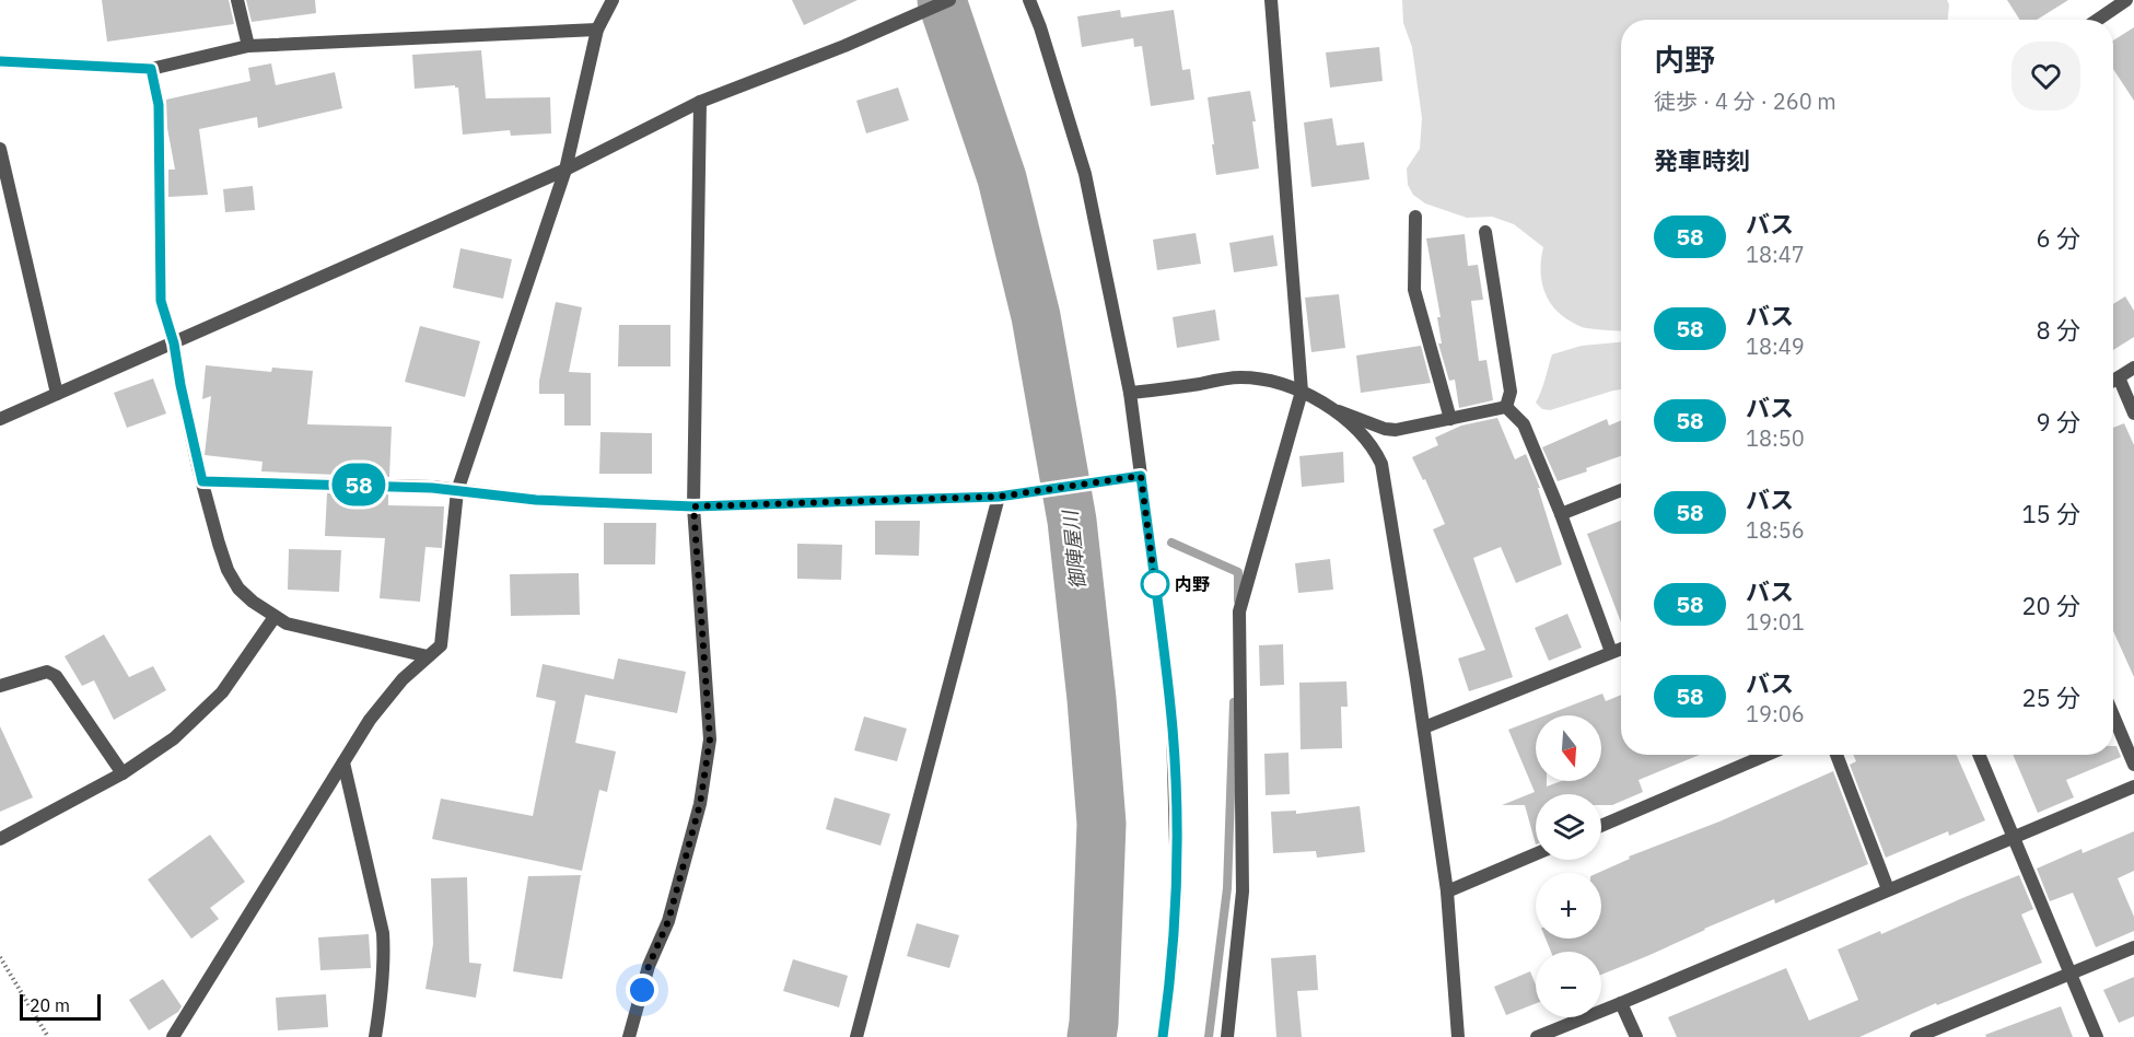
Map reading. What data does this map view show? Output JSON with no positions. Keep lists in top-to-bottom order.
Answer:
{
  "water": ["御陣屋川"],
  "places": ["内野"],
  "lines": ["bus line 58"],
  "scale_bar": "20 m",
  "north": "bottom",
  "page": {
    "on_map": "58",
    "heading": [
      ["内野", "徒歩 · 4 分 · 260 m"],
      "発車時刻"
    ],
    "list": [
      {
        "mark": "58",
        "name": "バス",
        "note": "18:47",
        "value": "6 分"
      },
      {
        "mark": "58",
        "name": "バス",
        "note": "18:49",
        "value": "8 分"
      },
      {
        "mark": "58",
        "name": "バス",
        "note": "18:50",
        "value": "9 分"
      },
      {
        "mark": "58",
        "name": "バス",
        "note": "18:56",
        "value": "15 分"
      },
      {
        "mark": "58",
        "name": "バス",
        "note": "19:01",
        "value": "20 分"
      },
      {
        "mark": "58",
        "name": "バス",
        "note": "19:06",
        "value": "25 分"
      }
    ],
    "map_buttons": ["+", "−"],
    "scale": "20 m"
  }
}
